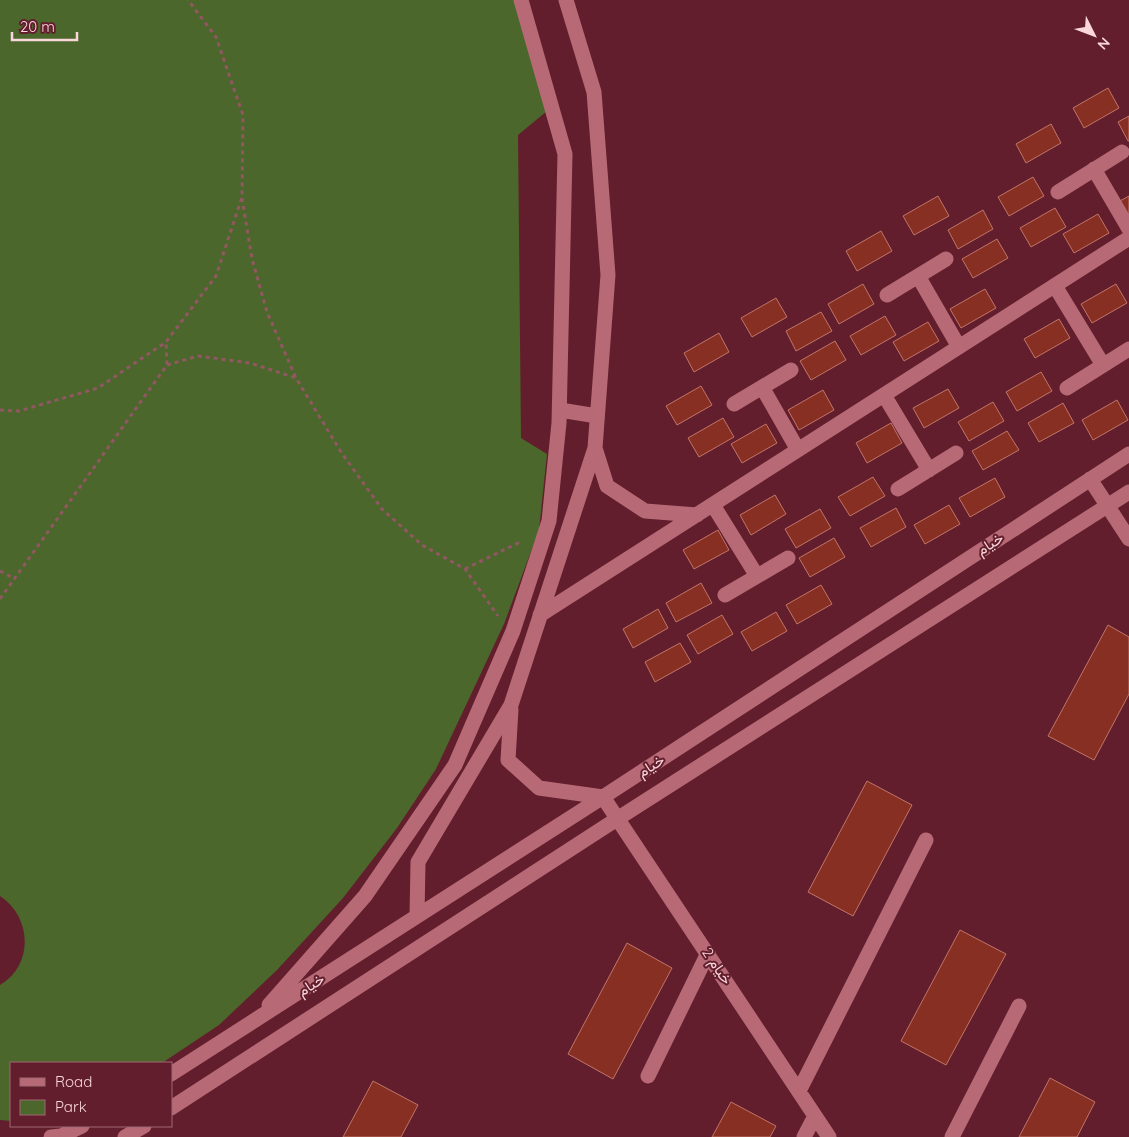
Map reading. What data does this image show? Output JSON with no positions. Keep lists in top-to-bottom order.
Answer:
{
  "streets": {
    "street": ["خیام", "خیام 2"]
  },
  "crossings": [
    ["خیام", "خیام 2"]
  ],
  "legend": ["Road", "Park"],
  "scale_bar": "20 m",
  "north": "bottom right"
}
